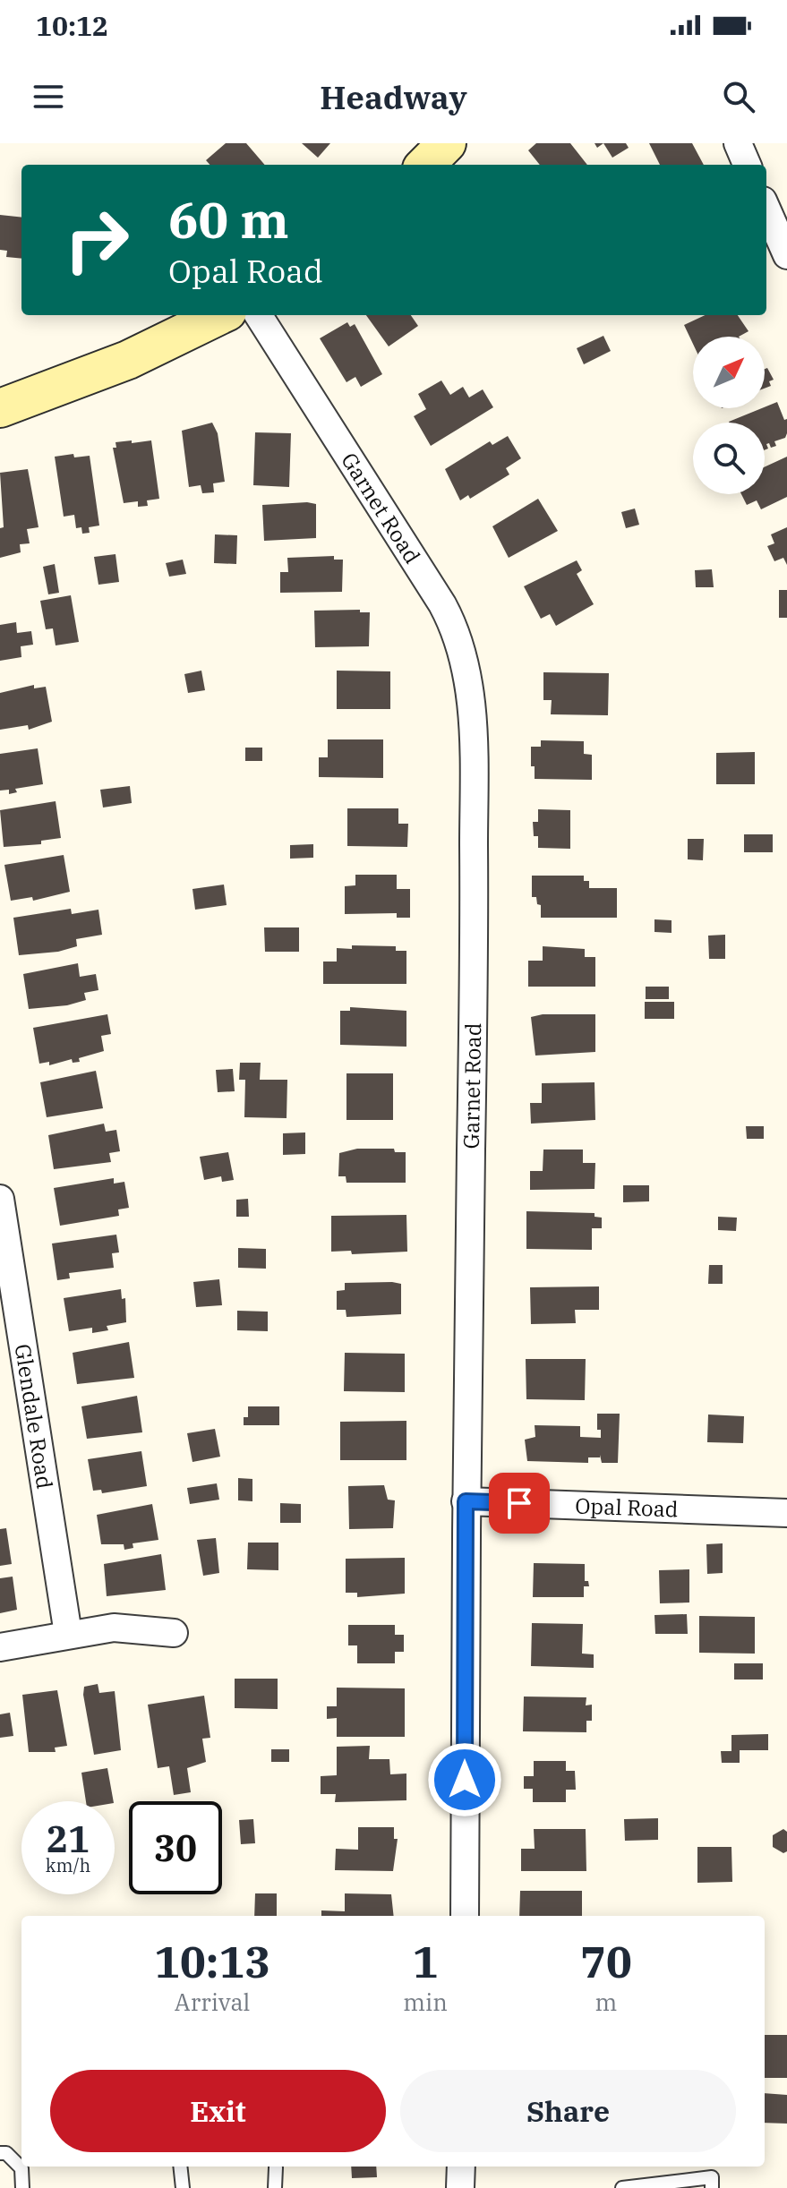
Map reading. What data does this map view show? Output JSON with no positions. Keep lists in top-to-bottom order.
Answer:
{
  "streets": {
    "street": ["Garnet Road", "Glendale Road", "Opal Road"]
  },
  "crossings": [
    ["Garnet Road", "Opal Road"]
  ],
  "north": "top right",
  "page": {
    "status": "10:12",
    "header": "Headway",
    "turn": ["60 m", "Opal Road"],
    "speed": "21 km/h",
    "limit": "30",
    "eta": [
      "10:13",
      "Arrival",
      "1",
      "min",
      "70",
      "m"
    ],
    "buttons": ["Exit", "Share"]
  }
}
